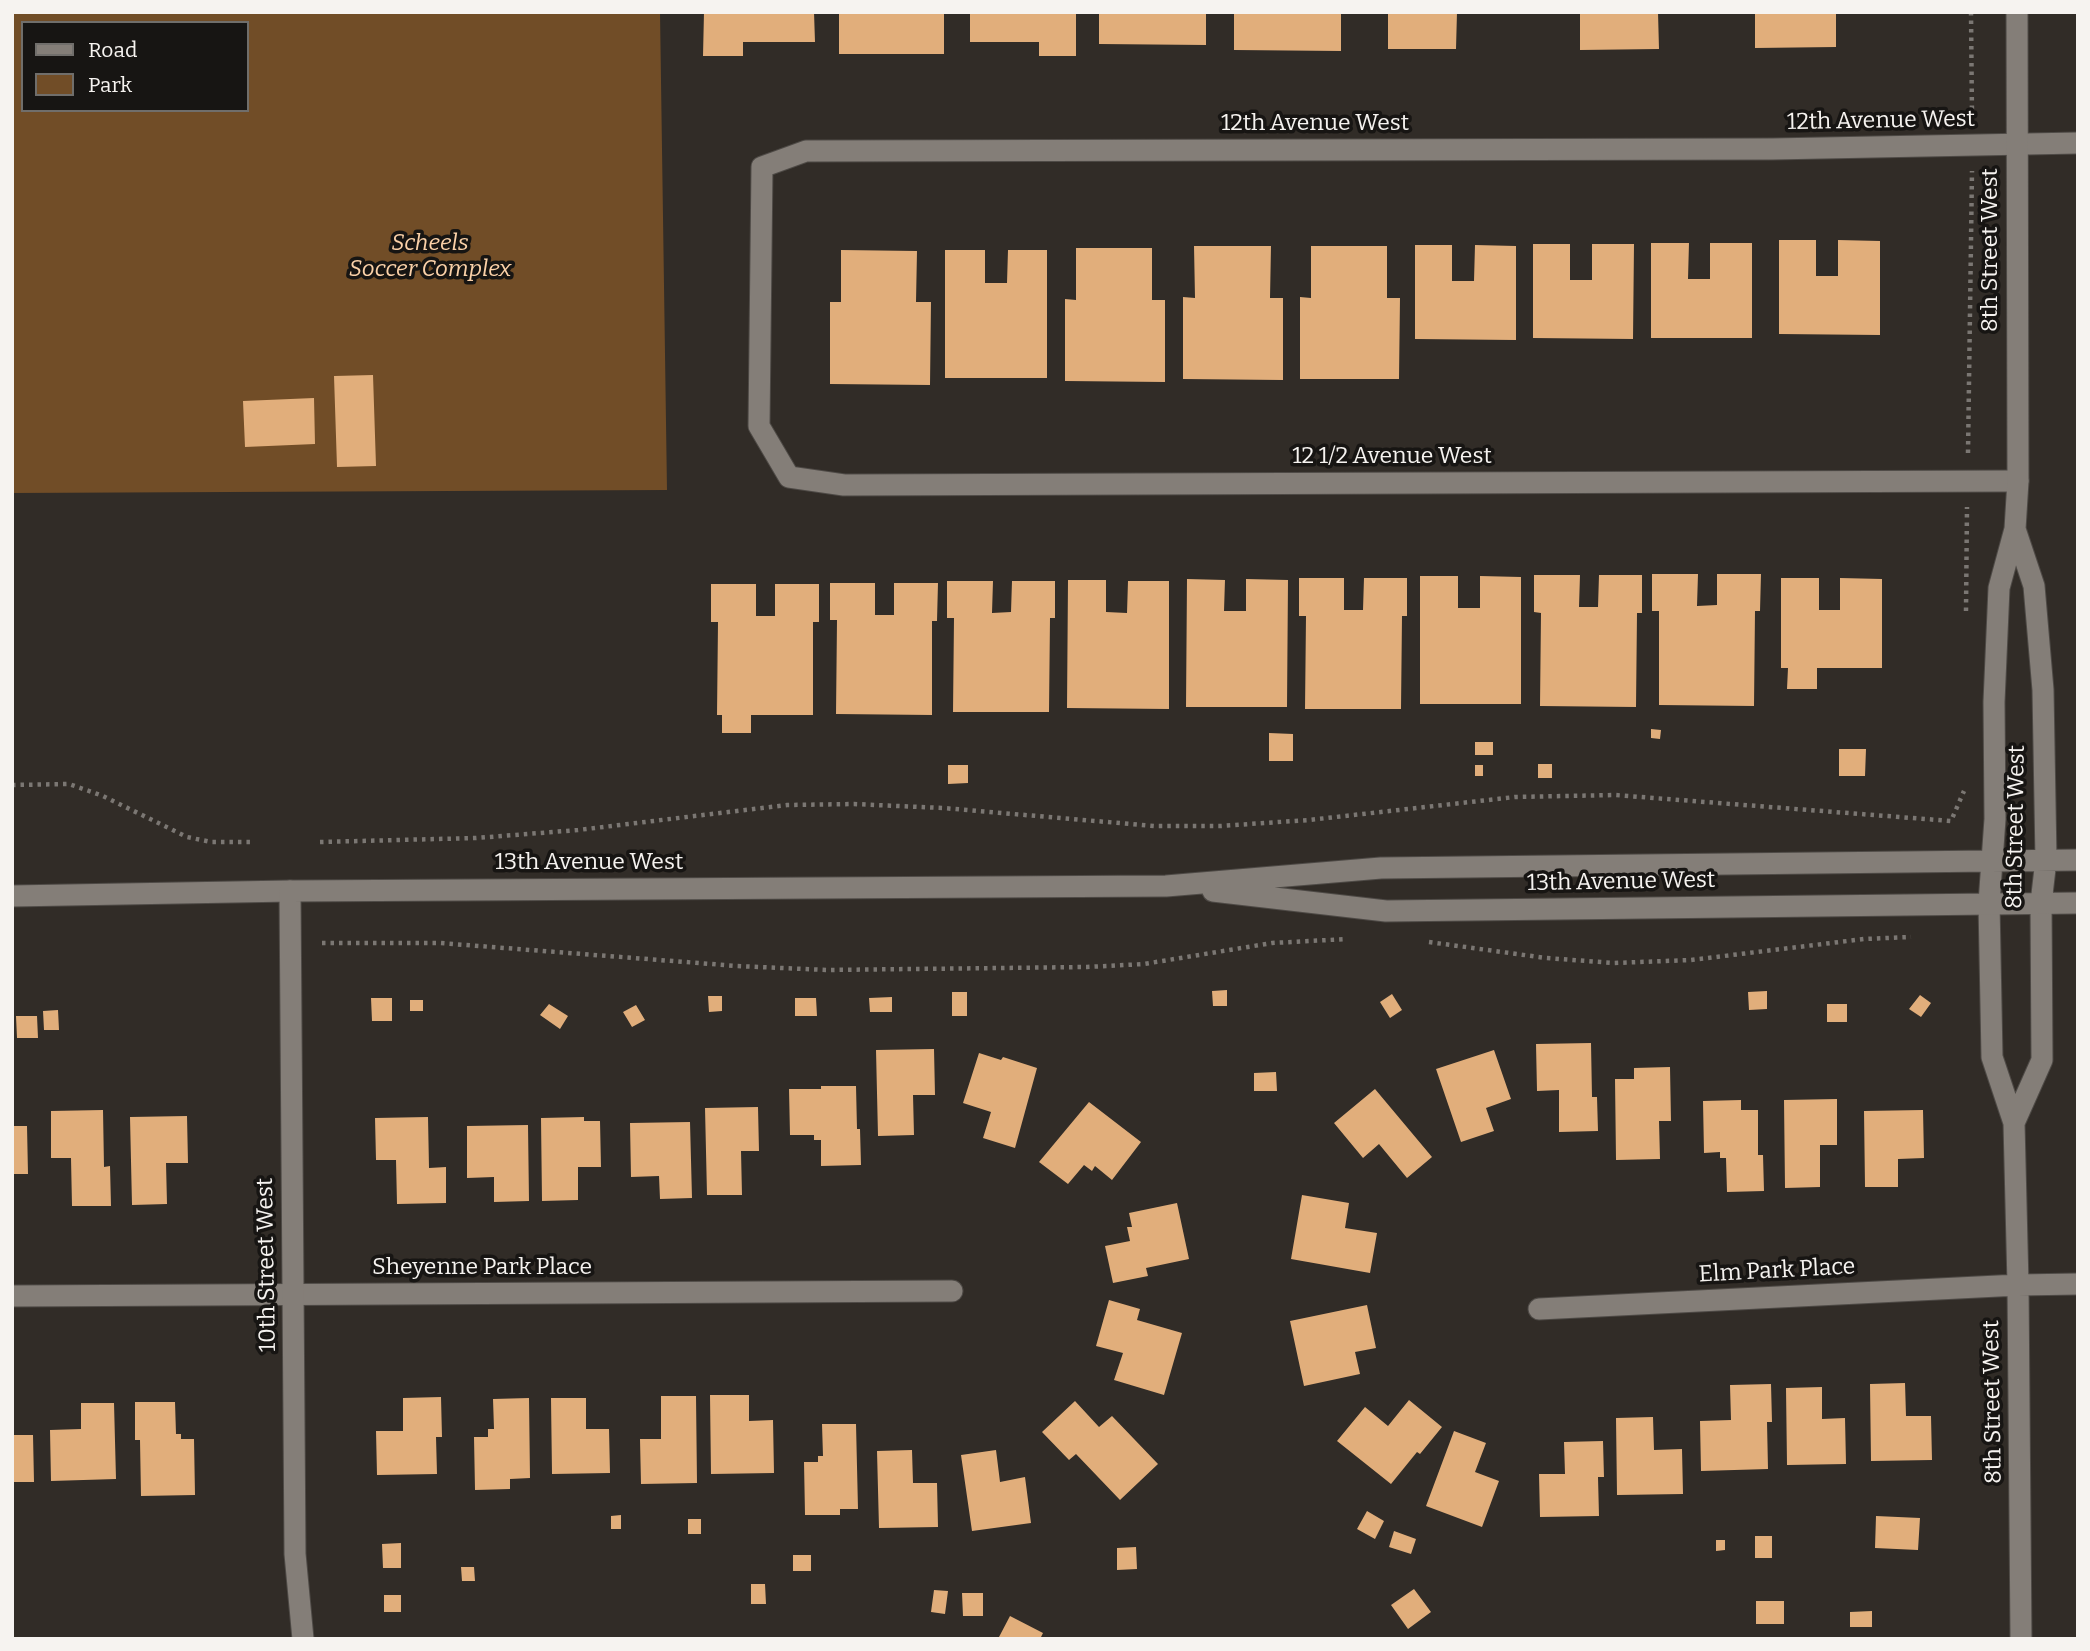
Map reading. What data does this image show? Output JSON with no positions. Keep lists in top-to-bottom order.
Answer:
{
  "streets": {
    "street": [
      "12th Avenue West",
      "8th Street West",
      "12 1/2 Avenue West",
      "13th Avenue West",
      "10th Street West",
      "Sheyenne Park Place",
      "Elm Park Place"
    ]
  },
  "crossings": [
    ["12th Avenue West", "8th Street West"],
    ["12th Avenue West", "12 1/2 Avenue West"],
    ["8th Street West", "12 1/2 Avenue West"],
    ["8th Street West", "13th Avenue West"],
    ["8th Street West", "Elm Park Place"],
    ["13th Avenue West", "10th Street West"],
    ["10th Street West", "Sheyenne Park Place"]
  ],
  "parks": ["Scheels Soccer Complex"],
  "legend": ["Road", "Park"]
}
